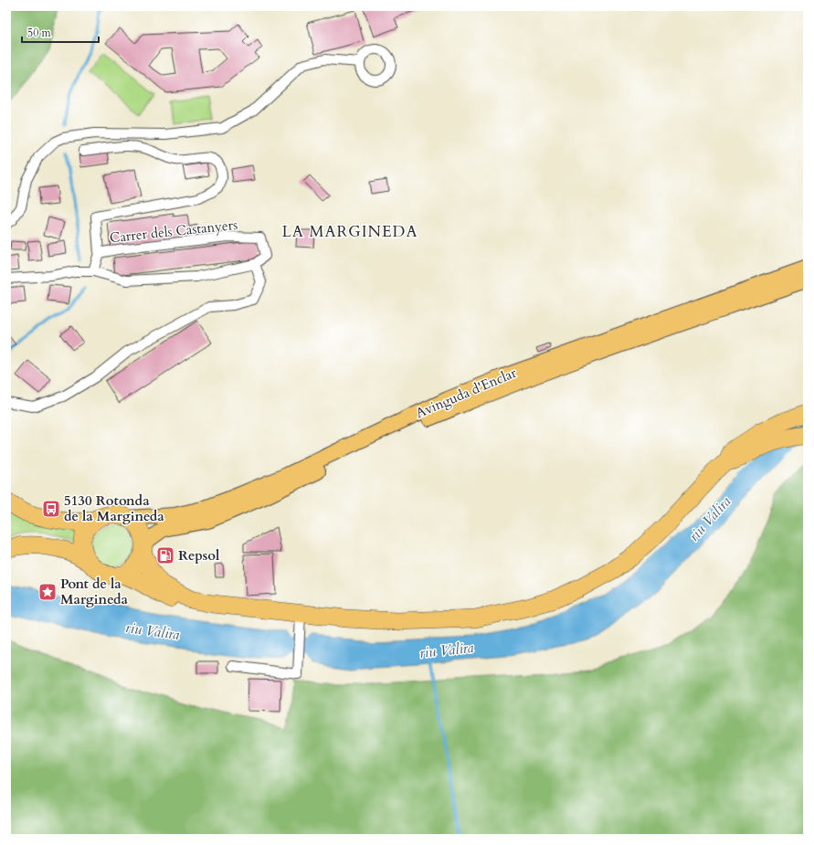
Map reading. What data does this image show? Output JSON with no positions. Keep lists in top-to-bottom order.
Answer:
{
  "streets": {
    "main road": ["Avinguda d'Enclar"],
    "street": ["Carrer dels Castanyers"]
  },
  "districts": ["LA MARGINEDA"],
  "water": ["riu Valira"],
  "places": {
    "bus stop": ["5130 Rotonda de la Margineda"],
    "fuel station": ["Repsol"],
    "place": ["Pont de la Margineda"]
  },
  "scale_bar": "50 m"
}
